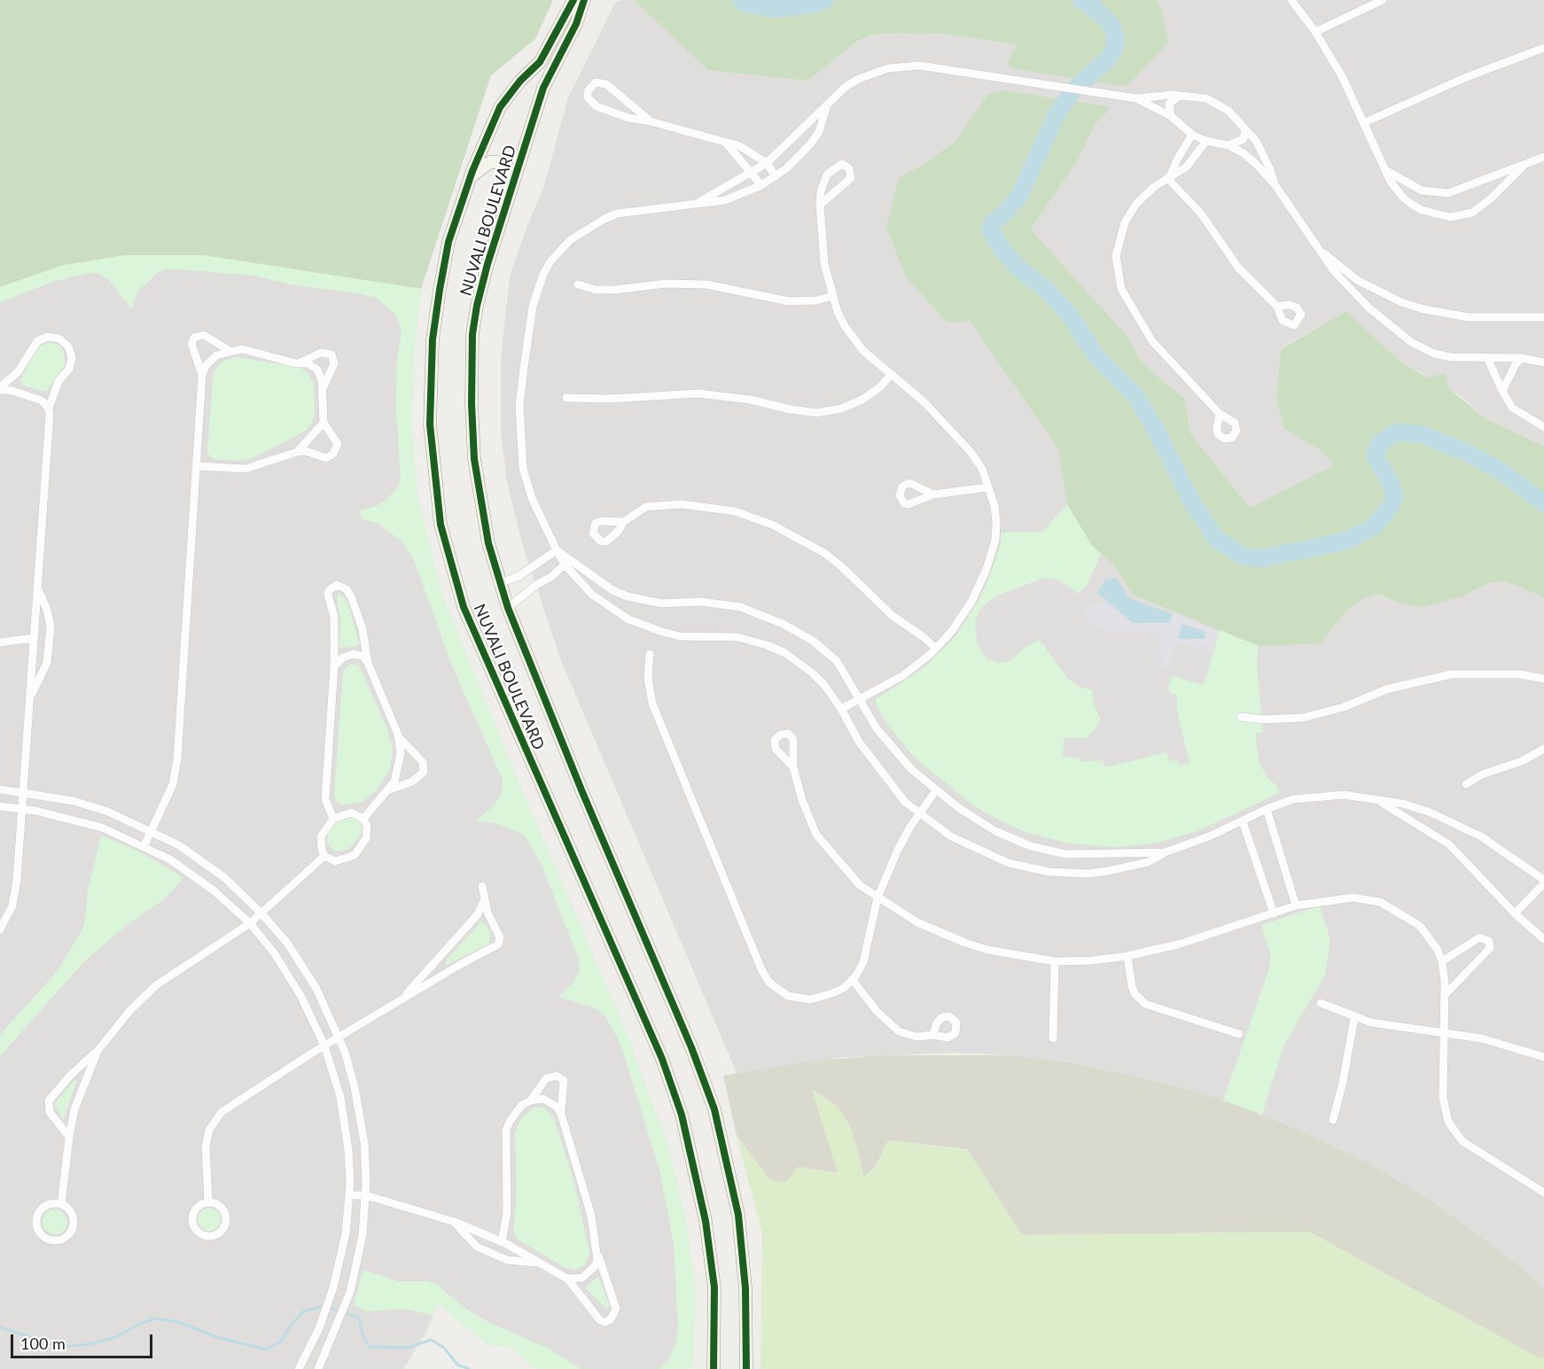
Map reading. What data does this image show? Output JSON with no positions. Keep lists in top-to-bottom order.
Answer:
{
  "streets": {
    "main road": ["NUVALI BOULEVARD"]
  },
  "scale_bar": "100 m"
}
